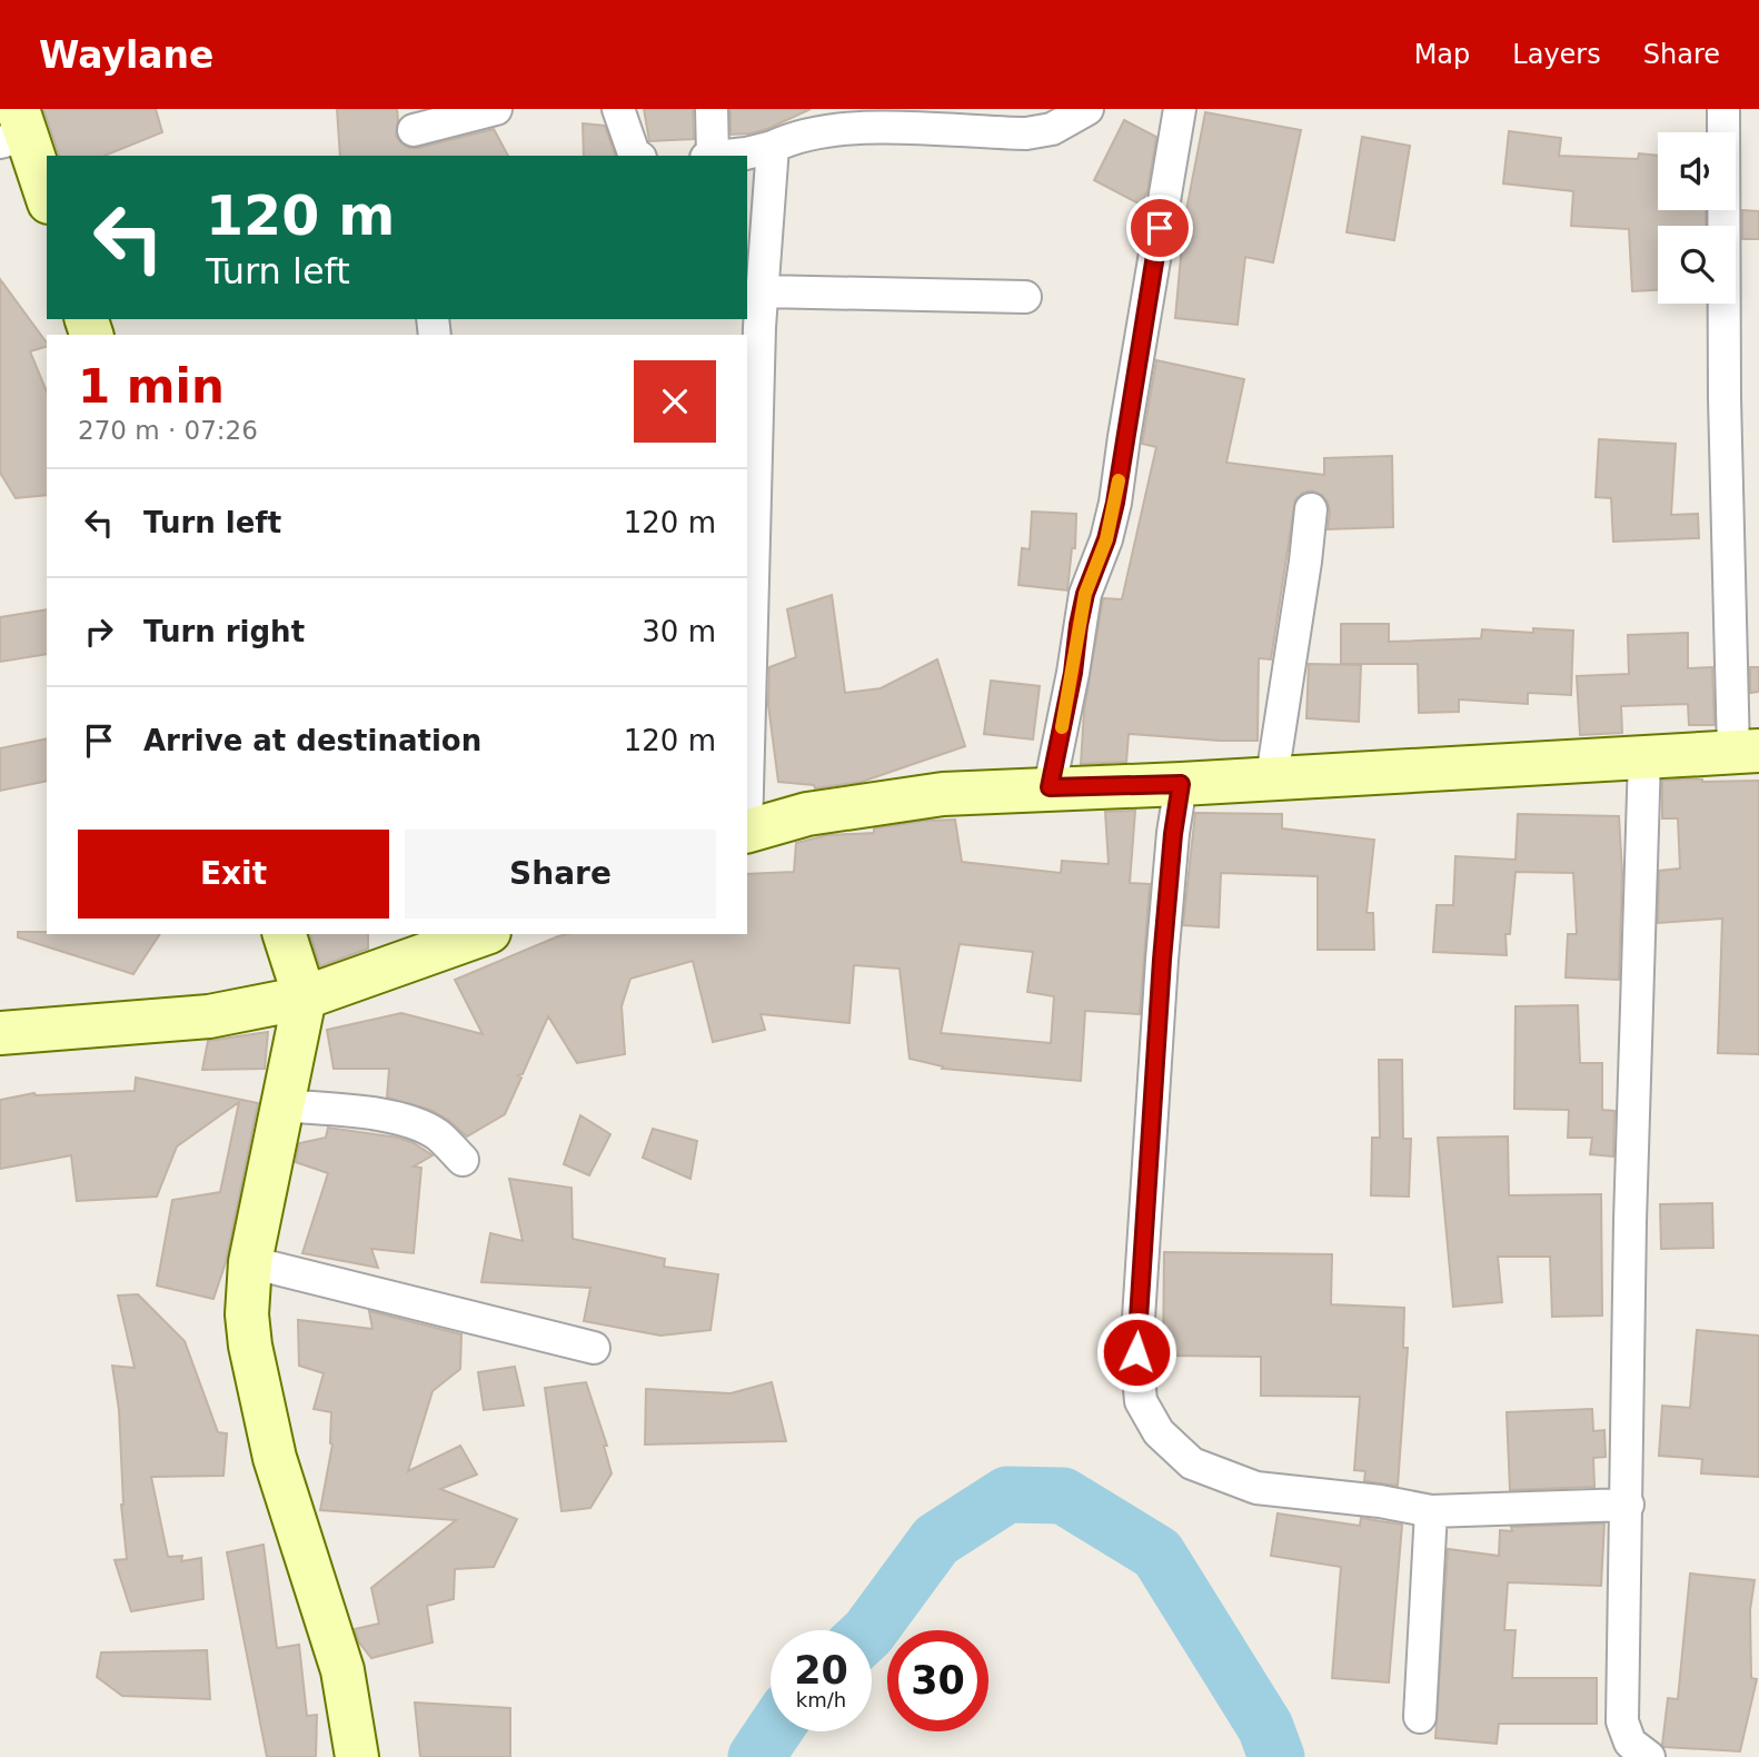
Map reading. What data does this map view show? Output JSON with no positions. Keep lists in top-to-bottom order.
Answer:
{
  "page": {
    "header": "Waylane",
    "nav": ["Map", "Layers", "Share"],
    "turn": ["120 m", "Turn left"],
    "heading": ["1 min", "270 m · 07:26"],
    "list": [
      {
        "name": "Turn left",
        "value": "120 m"
      },
      {
        "name": "Turn right",
        "value": "30 m"
      },
      {
        "name": "Arrive at destination",
        "value": "120 m"
      }
    ],
    "buttons": ["Exit", "Share"],
    "speed": "20 km/h",
    "limit": "30"
  }
}
